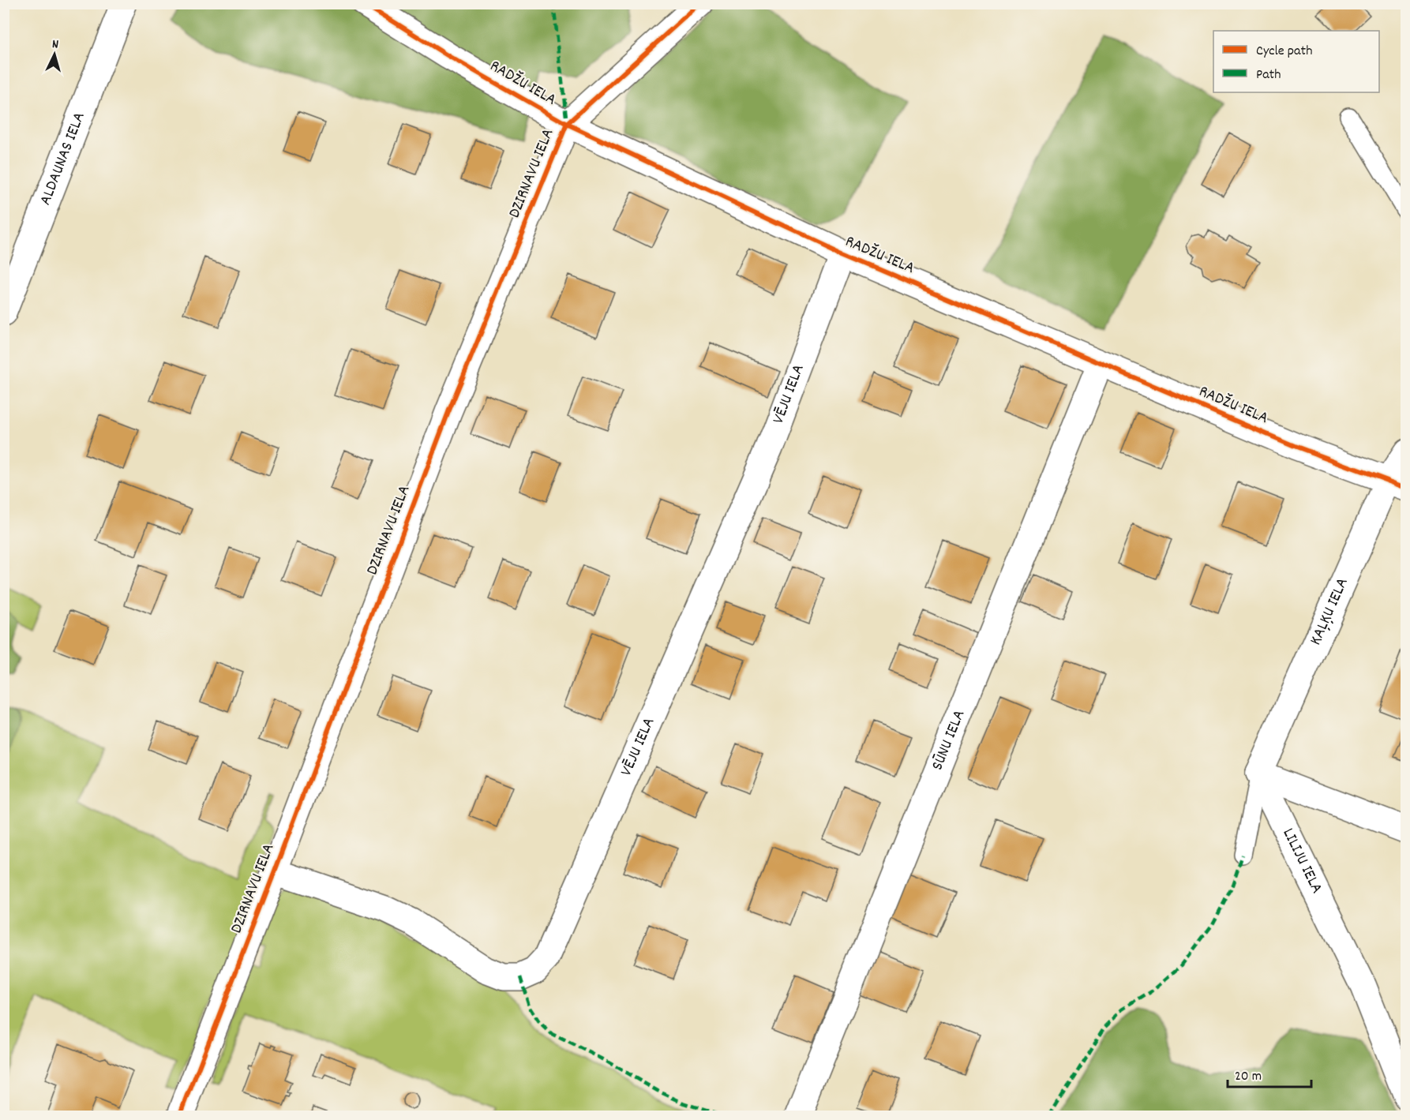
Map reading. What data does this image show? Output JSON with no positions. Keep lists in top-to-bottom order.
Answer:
{
  "streets": {
    "street": [
      "RADŽU IELA",
      "ALDAUNAS IELA",
      "DZIRNAVU IELA",
      "VĒJU IELA",
      "KAĻĶU IELA",
      "SŪNU IELA",
      "LILIJU IELA"
    ]
  },
  "crossings": [
    ["RADŽU IELA", "DZIRNAVU IELA"],
    ["RADŽU IELA", "VĒJU IELA"],
    ["RADŽU IELA", "KAĻĶU IELA"],
    ["RADŽU IELA", "SŪNU IELA"],
    ["DZIRNAVU IELA", "VĒJU IELA"],
    ["KAĻĶU IELA", "LILIJU IELA"]
  ],
  "legend": ["Cycle path", "Path"],
  "scale_bar": "20 m",
  "north": "top"
}
